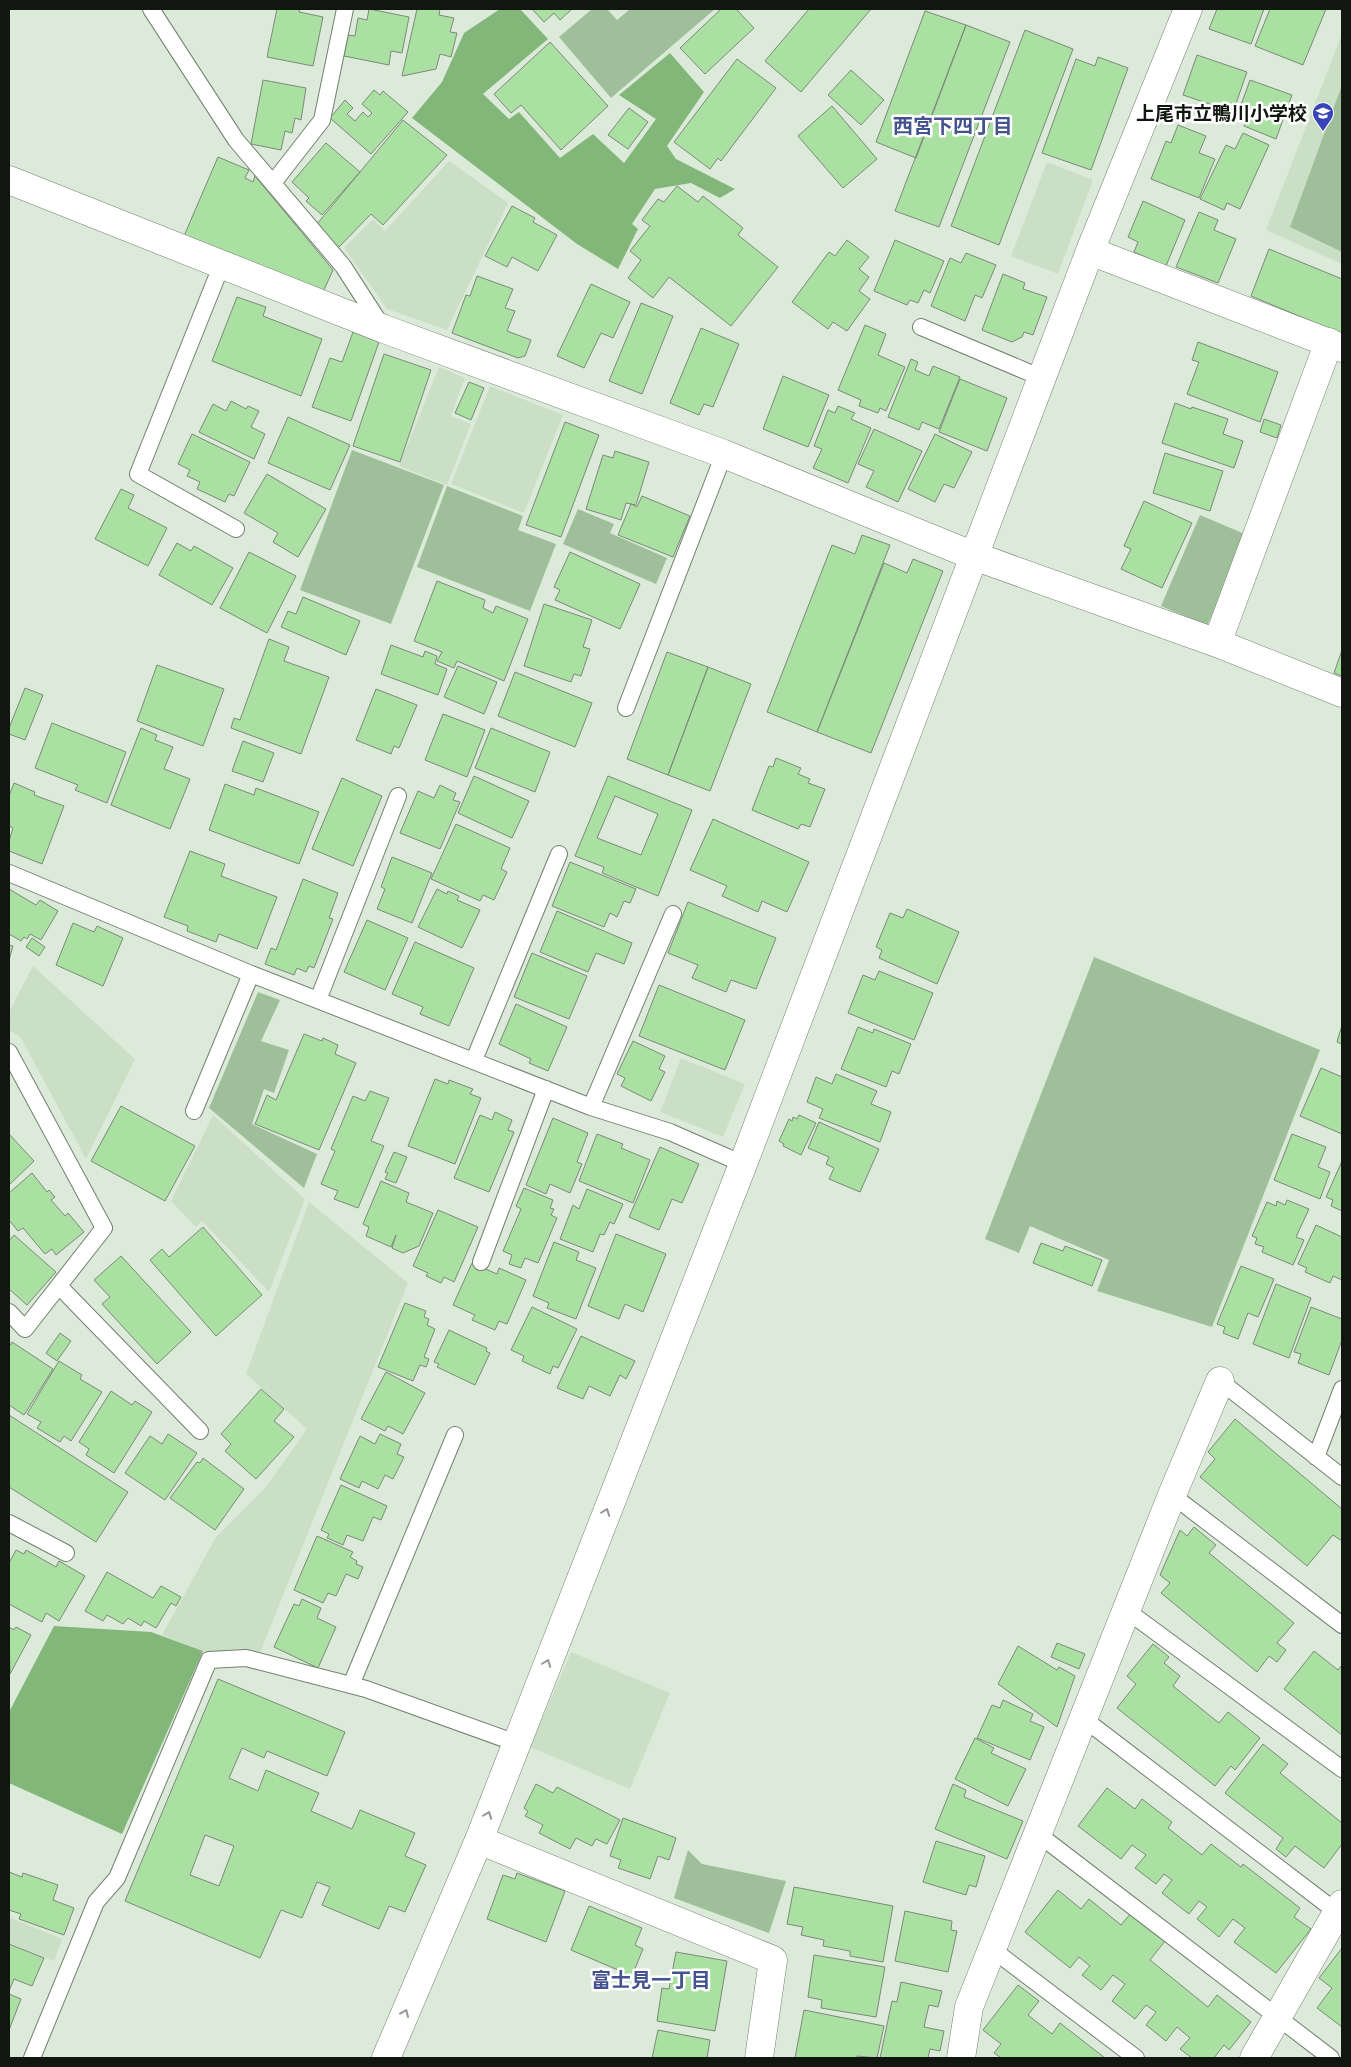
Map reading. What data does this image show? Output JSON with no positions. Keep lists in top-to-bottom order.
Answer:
{
  "districts": ["西宮下四丁目", "富士見一丁目"],
  "places": {
    "school or university": ["上尾市立鴨川小学校"]
  }
}
